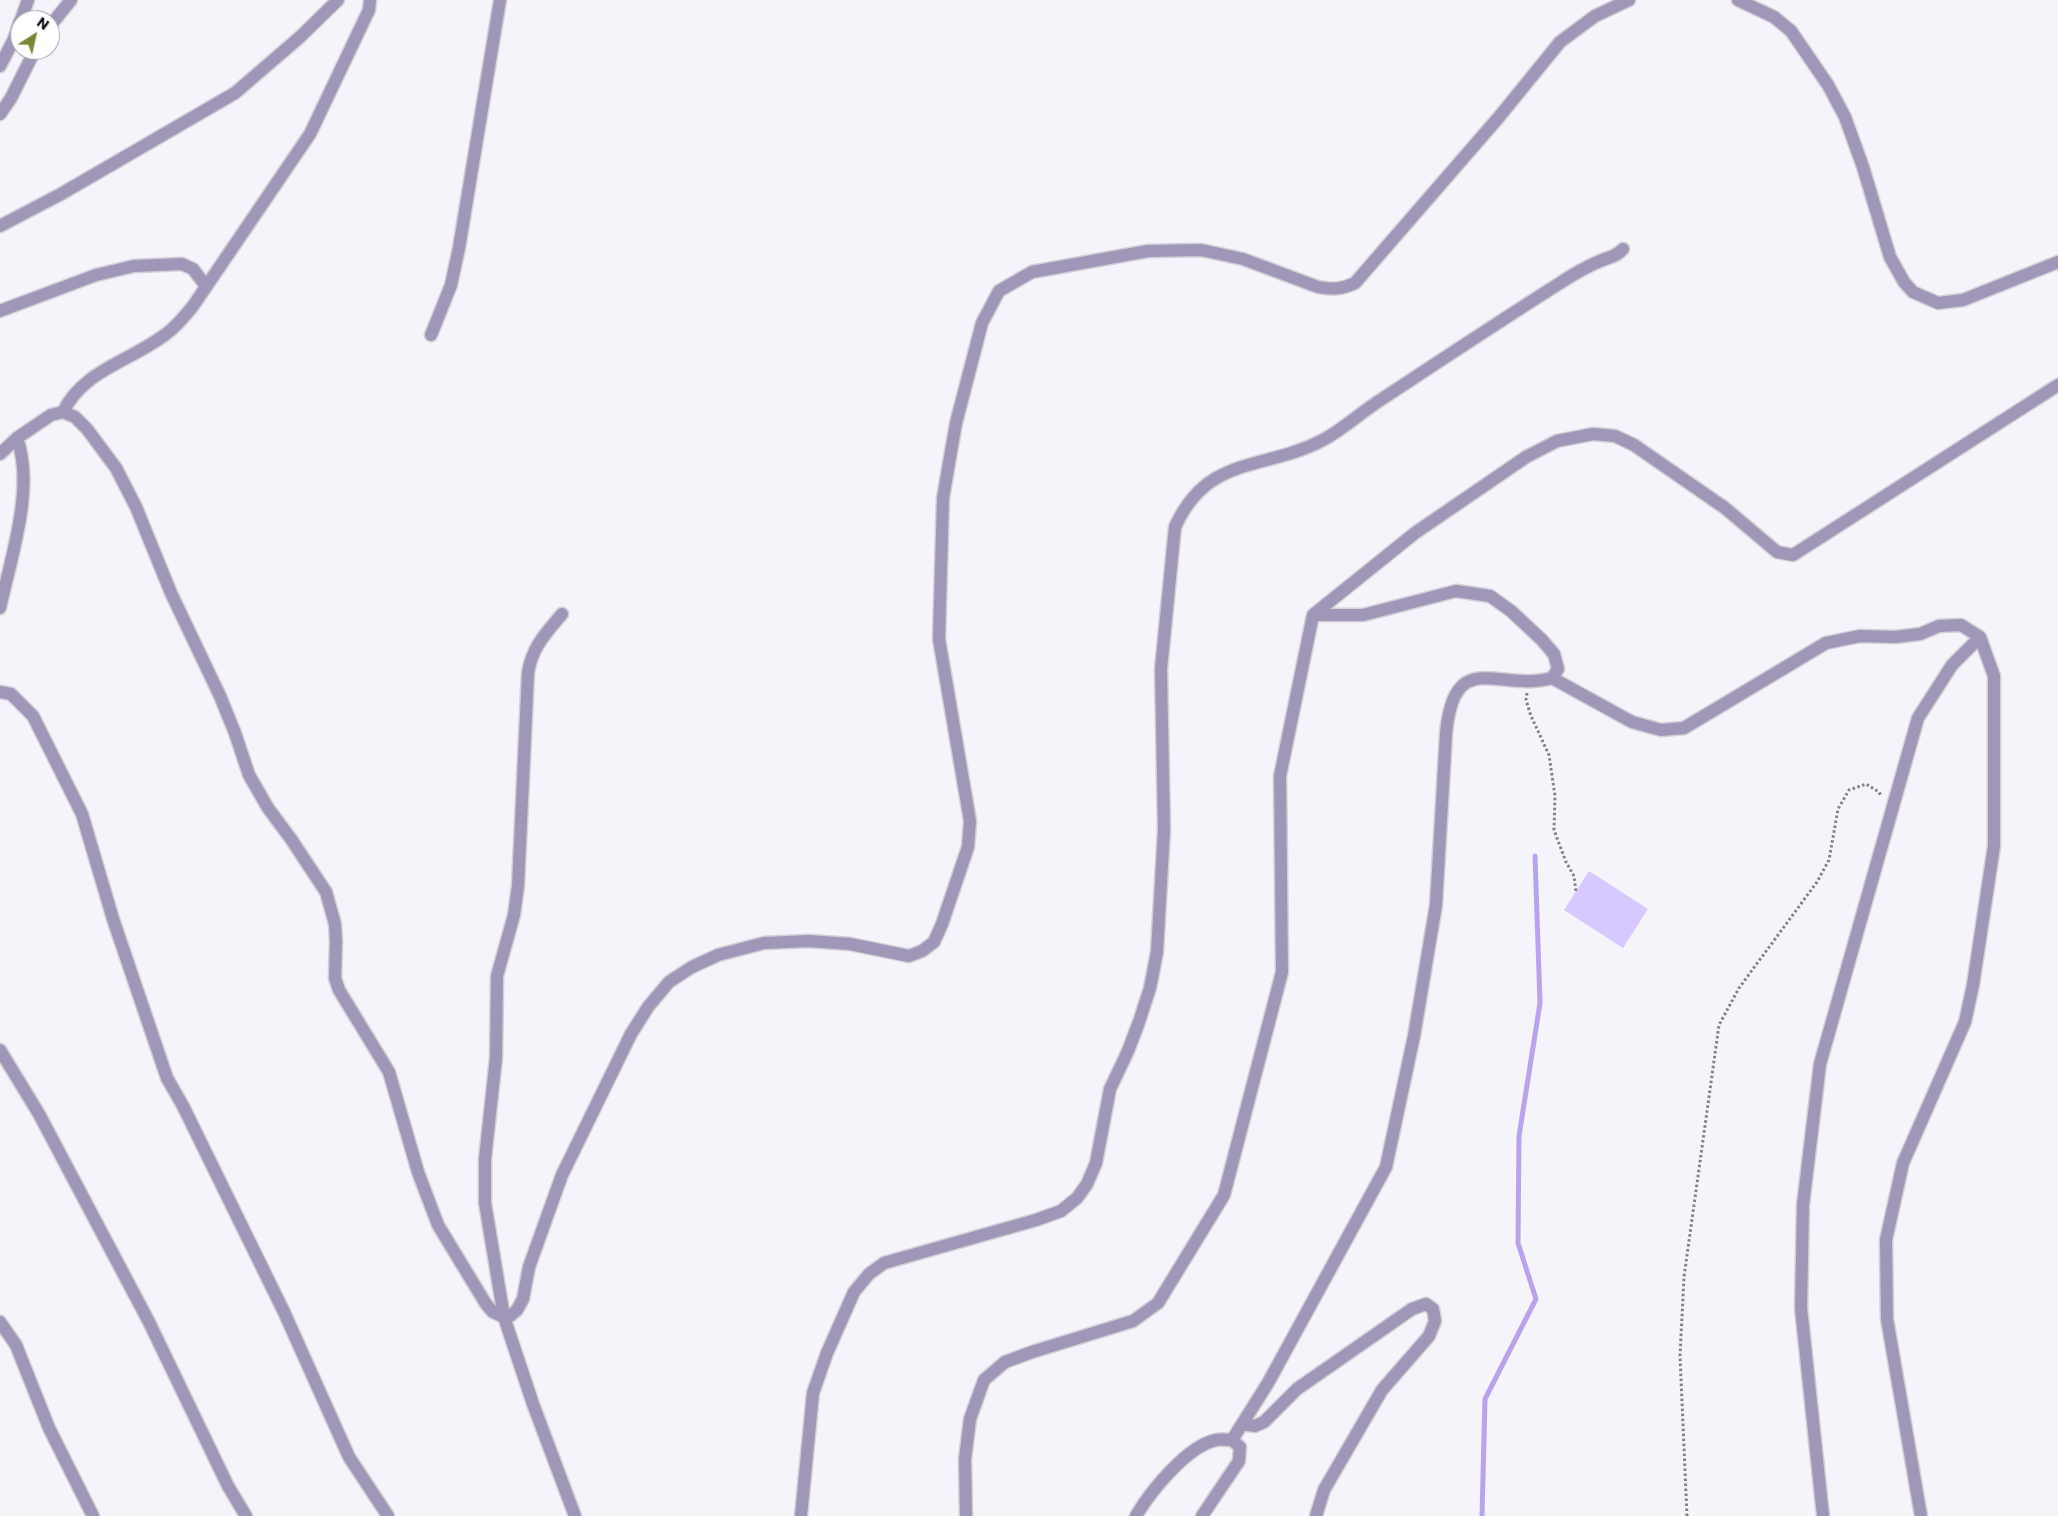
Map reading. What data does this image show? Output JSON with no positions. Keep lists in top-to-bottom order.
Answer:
{
  "north": "top right"
}
